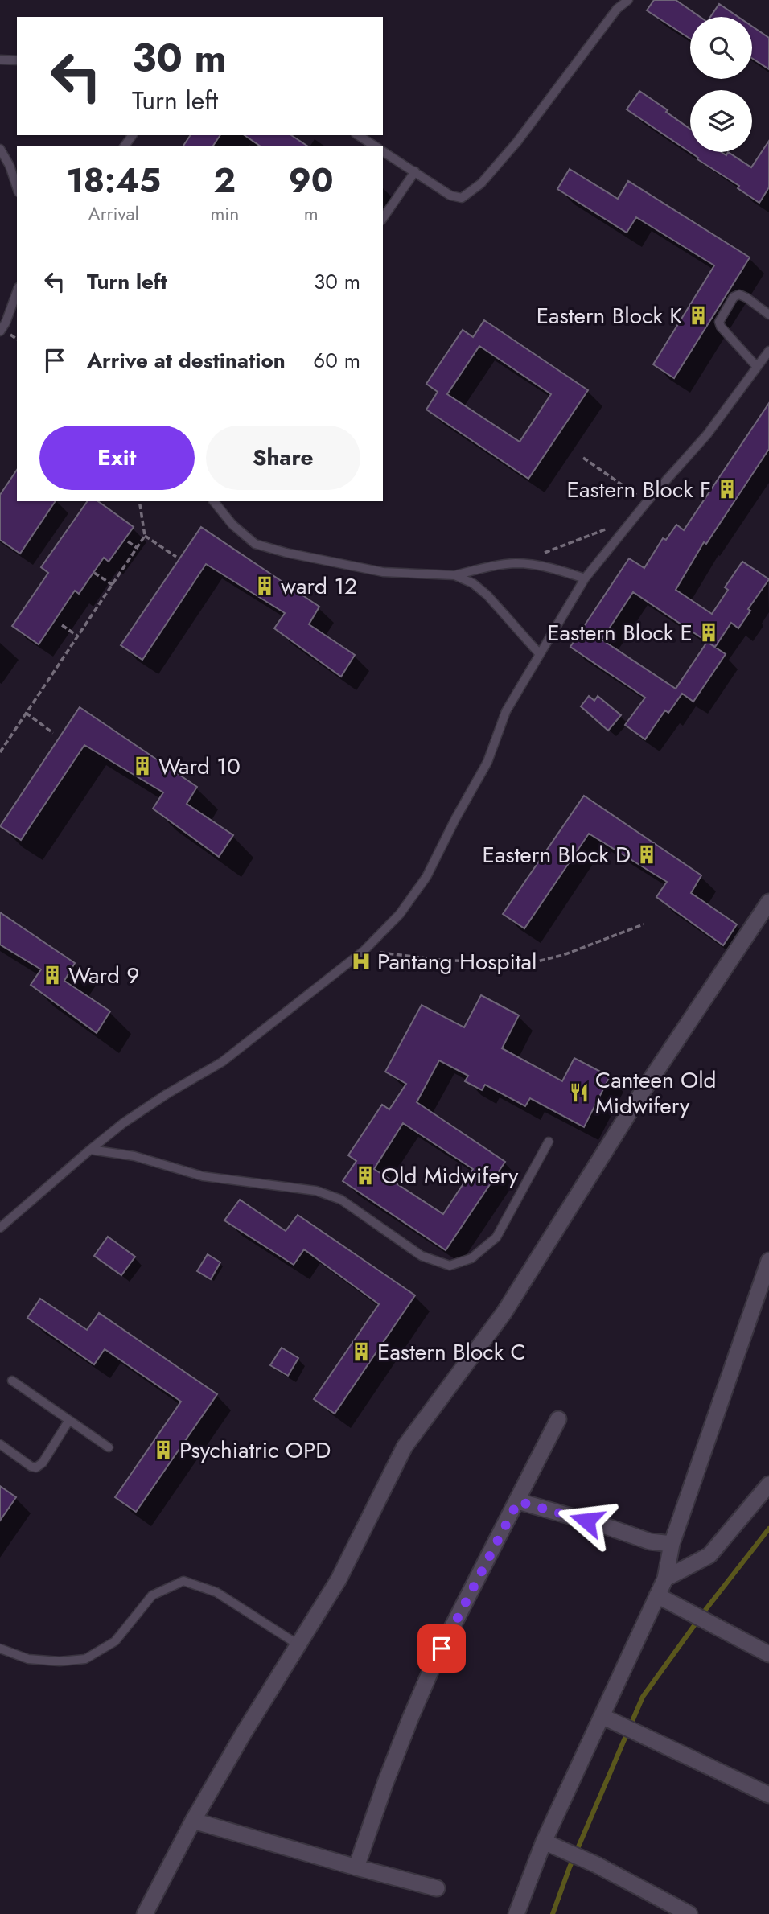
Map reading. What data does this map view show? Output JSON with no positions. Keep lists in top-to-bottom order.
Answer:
{
  "places": {
    "building": [
      "Eastern Block K",
      "Eastern Block F",
      "ward 12",
      "Eastern Block E",
      "Ward 10",
      "Eastern Block D",
      "Ward 9",
      "Old Midwifery",
      "Eastern Block C",
      "Psychiatric OPD"
    ],
    "hospital": ["Pantang Hospital"],
    "restaurant": ["Canteen Old Midwifery"]
  },
  "page": {
    "turn": ["30 m", "Turn left"],
    "eta": [
      "18:45",
      "Arrival",
      "2",
      "min",
      "90",
      "m"
    ],
    "list": [
      {
        "name": "Turn left",
        "value": "30 m"
      },
      {
        "name": "Arrive at destination",
        "value": "60 m"
      }
    ],
    "buttons": ["Exit", "Share"]
  }
}
